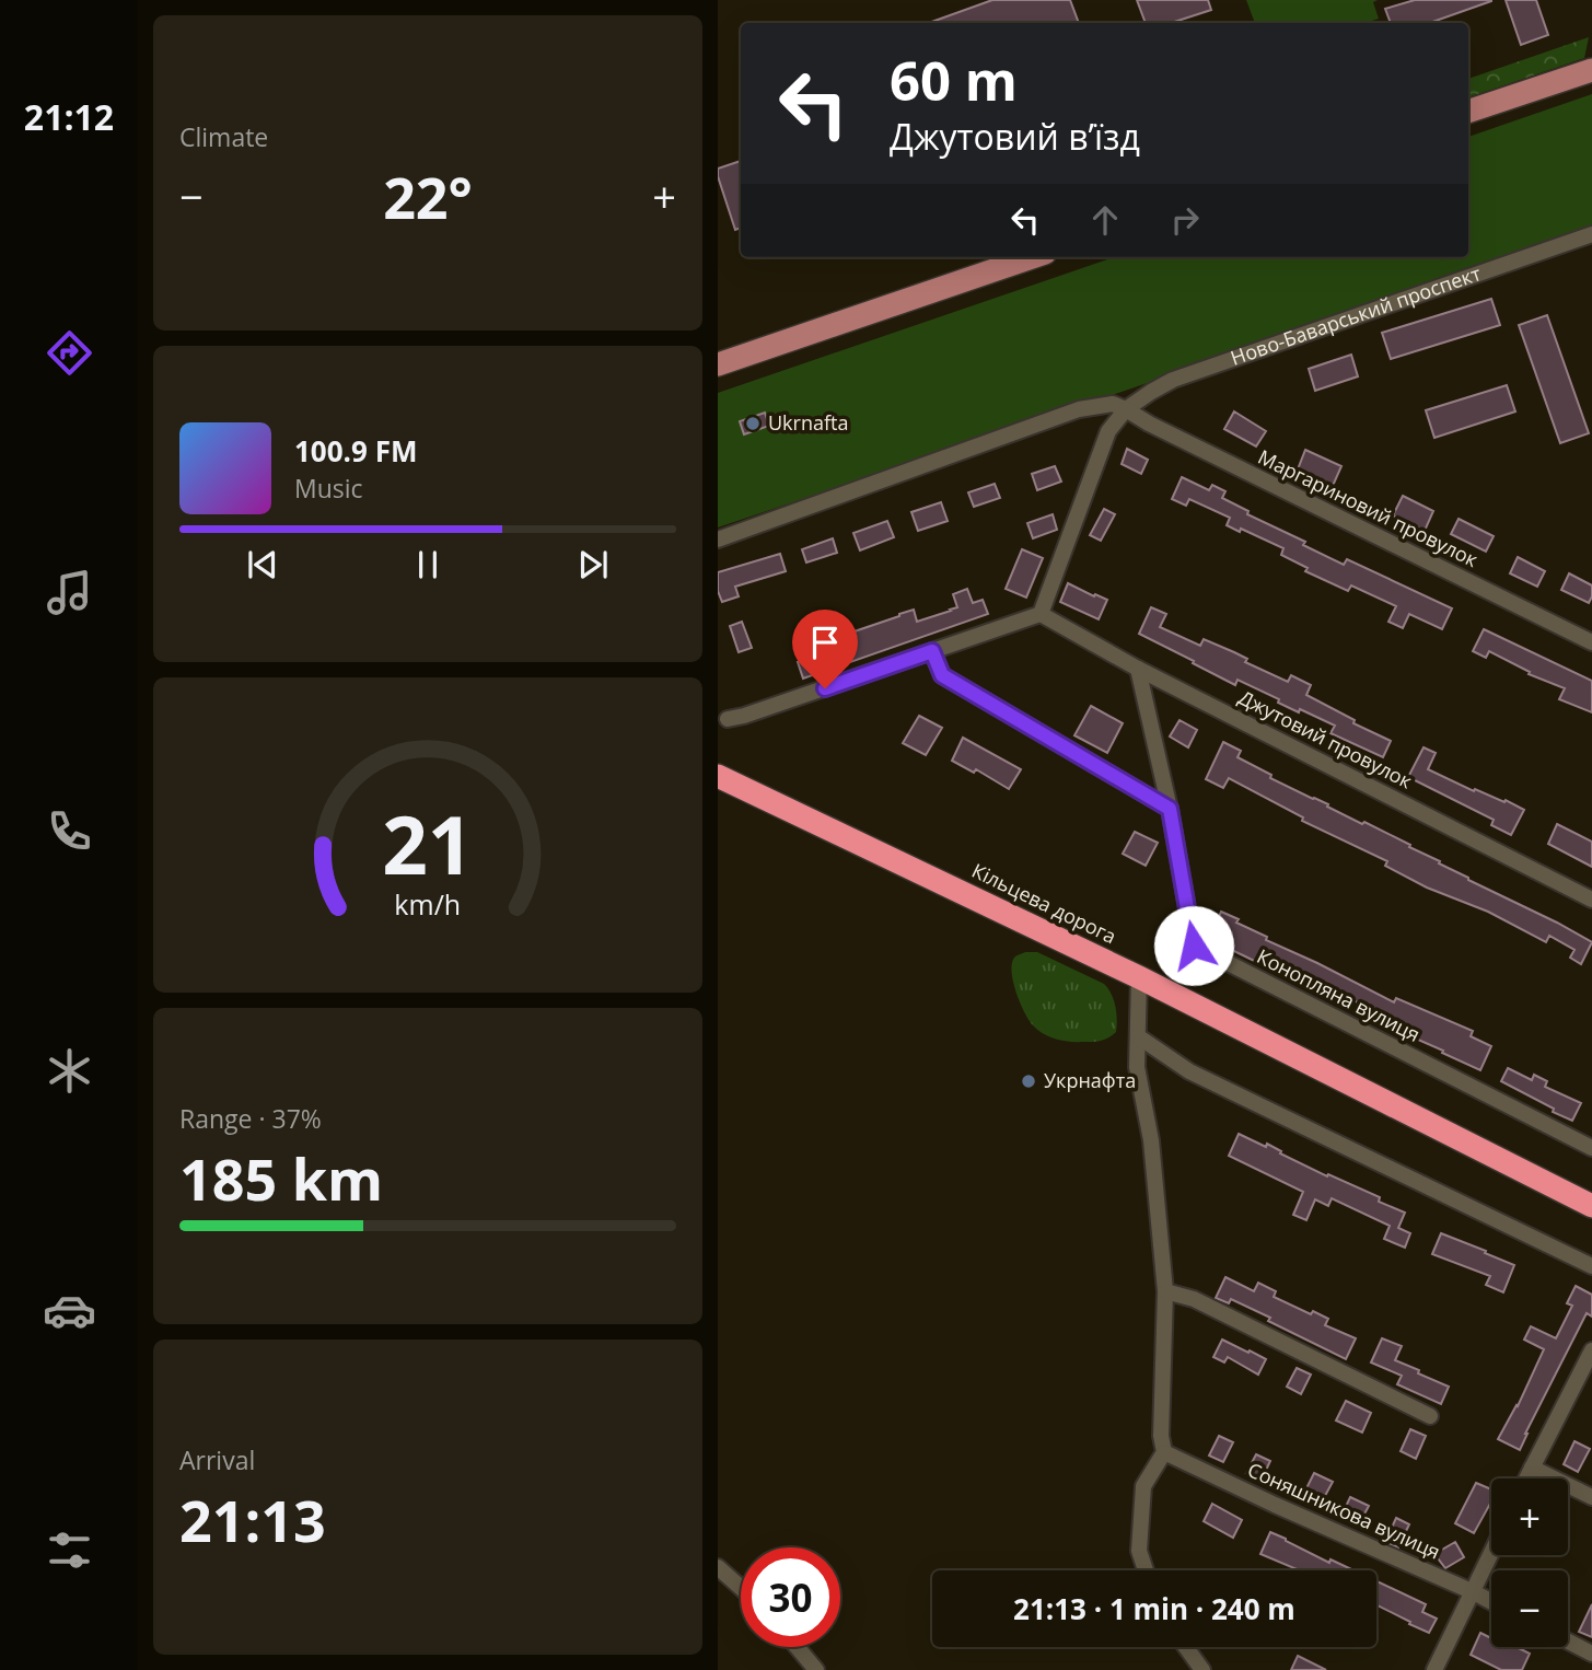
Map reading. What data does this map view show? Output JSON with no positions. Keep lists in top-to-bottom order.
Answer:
{
  "streets": {
    "highway": ["Кільцева дорога"],
    "street": [
      "Ново-Баварський проспект",
      "Маргариновий провулок",
      "Джутовий провулок",
      "Конопляна вулиця",
      "Соняшникова вулиця"
    ]
  },
  "crossings": [
    ["Ново-Баварський проспект", "Маргариновий провулок"],
    ["Ново-Баварський проспект", "Джутовий провулок"],
    ["Джутовий провулок", "Конопляна вулиця"]
  ],
  "places": ["Ukrnafta", "Укрнафта"],
  "page": {
    "tabs": "21:12",
    "tile": [
      "Climate",
      ["Range · 37%", "185 km"],
      ["Arrival", "21:13"]
    ],
    "turn": ["60 m", "Джутовий в’їзд"],
    "heat": ["−", "22°", "+"],
    "song": ["100.9 FM", "Music"],
    "map_buttons": ["+", "−"],
    "limit": "30",
    "trip": "21:13 · 1 min · 240 m",
    "gauge": ["21", "km/h"]
  }
}
